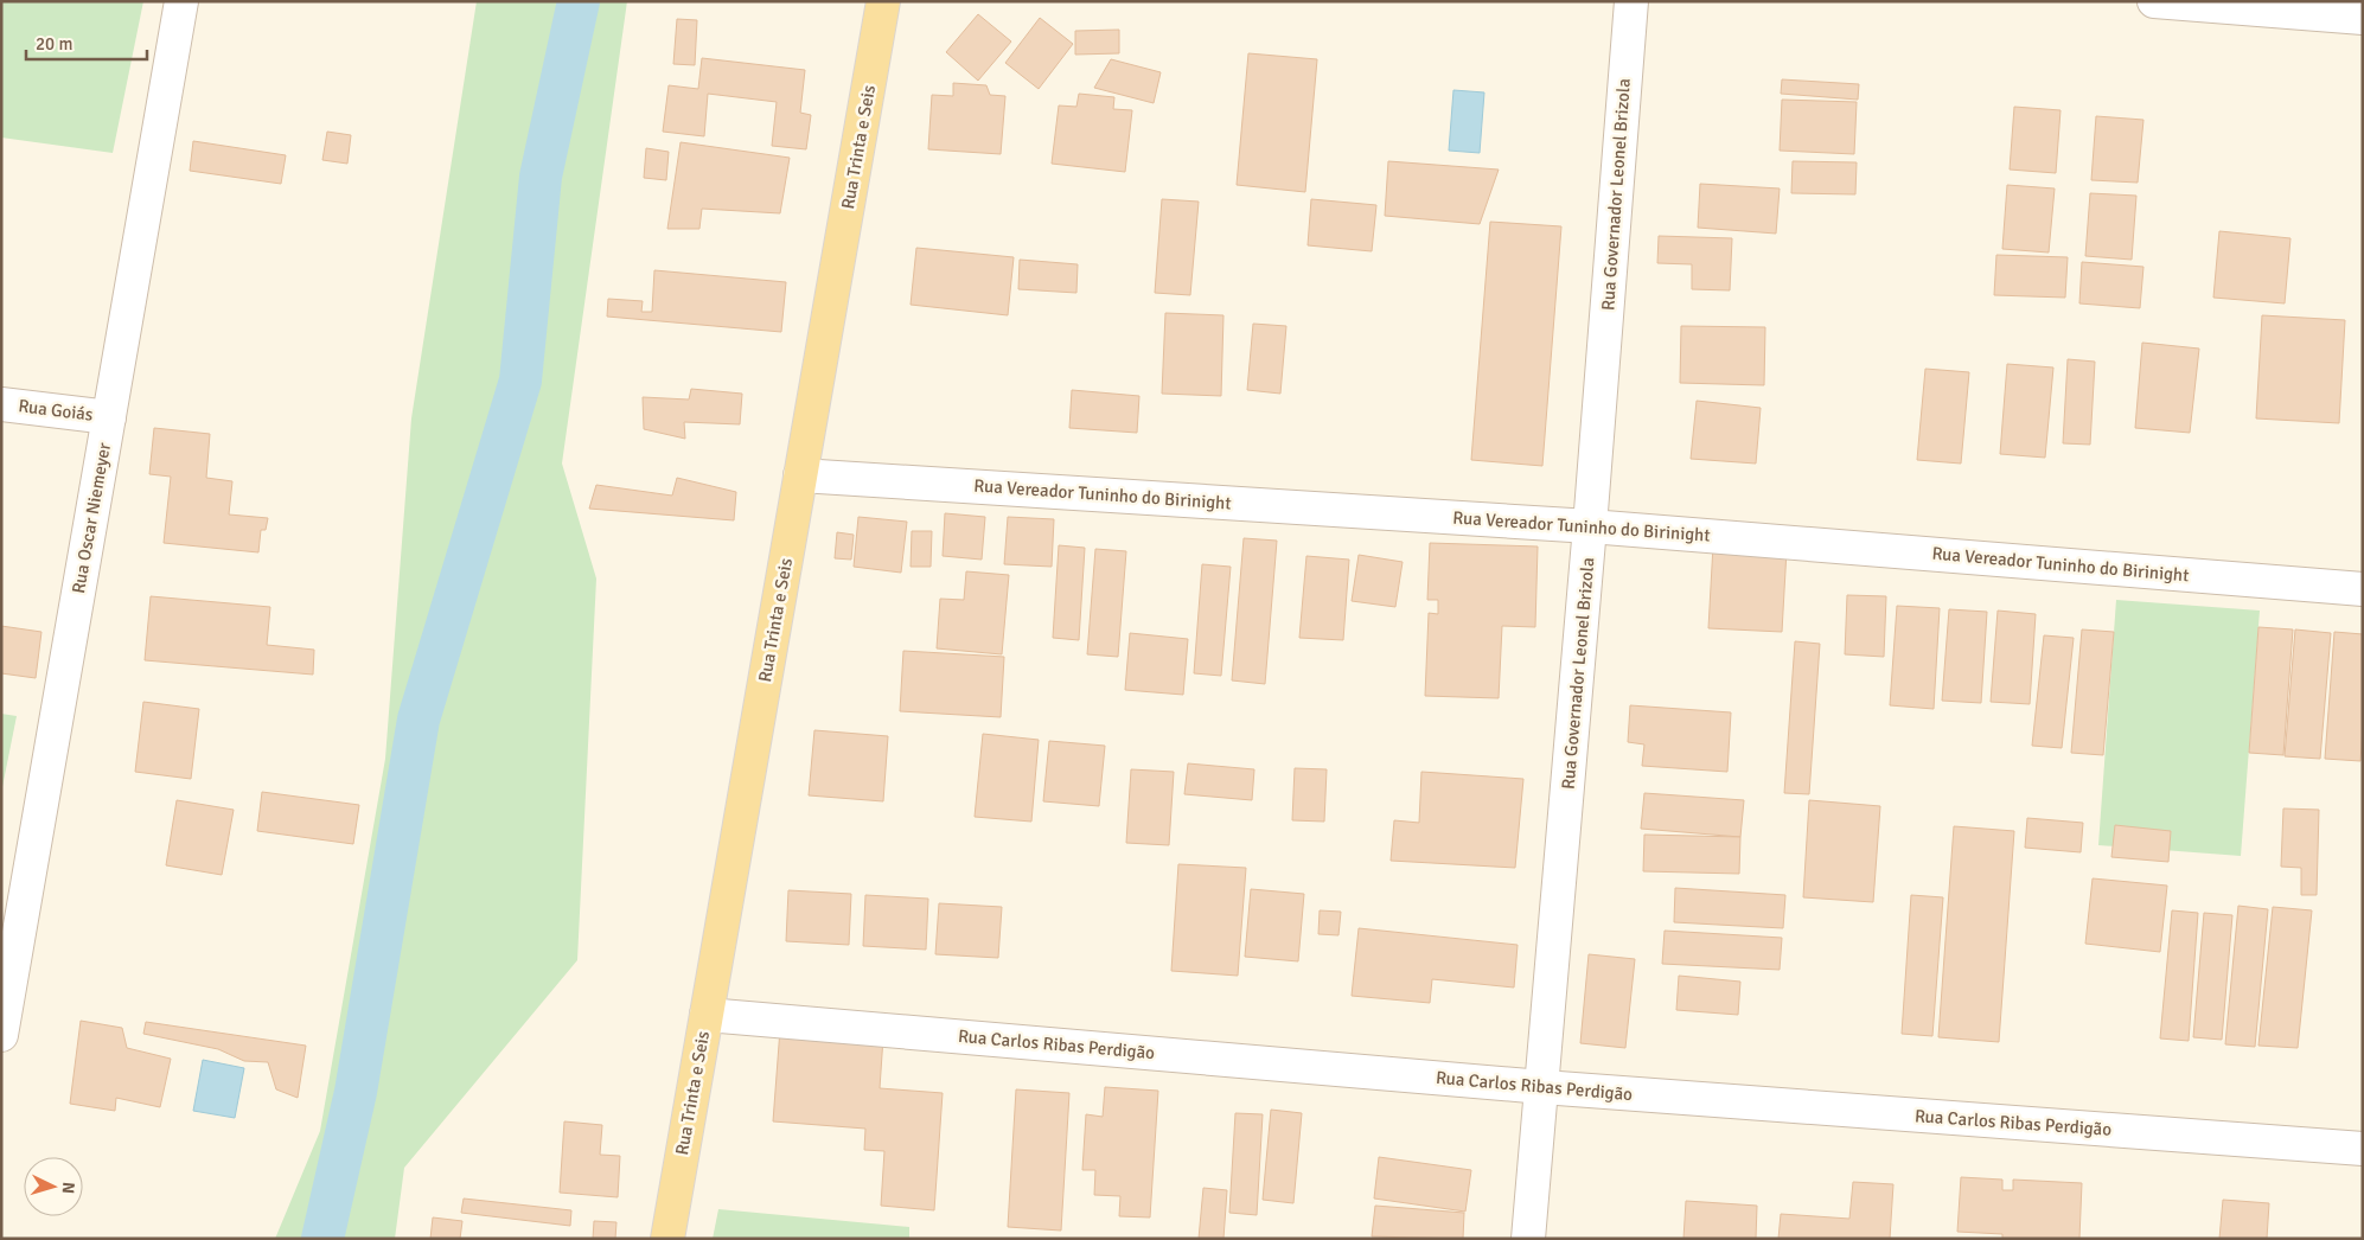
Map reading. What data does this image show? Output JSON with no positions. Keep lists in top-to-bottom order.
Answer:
{
  "streets": {
    "main road": ["Rua Trinta e Seis"],
    "street": [
      "Rua Governador Leonel Brizola",
      "Rua Goiás",
      "Rua Vereador Tuninho do Birinight",
      "Rua Oscar Niemeyer",
      "Rua Carlos Ribas Perdigão"
    ]
  },
  "crossings": [
    ["Rua Trinta e Seis", "Rua Vereador Tuninho do Birinight"],
    ["Rua Trinta e Seis", "Rua Carlos Ribas Perdigão"],
    ["Rua Governador Leonel Brizola", "Rua Vereador Tuninho do Birinight"],
    ["Rua Governador Leonel Brizola", "Rua Carlos Ribas Perdigão"],
    ["Rua Goiás", "Rua Oscar Niemeyer"]
  ],
  "scale_bar": "20 m",
  "north": "right"
}
